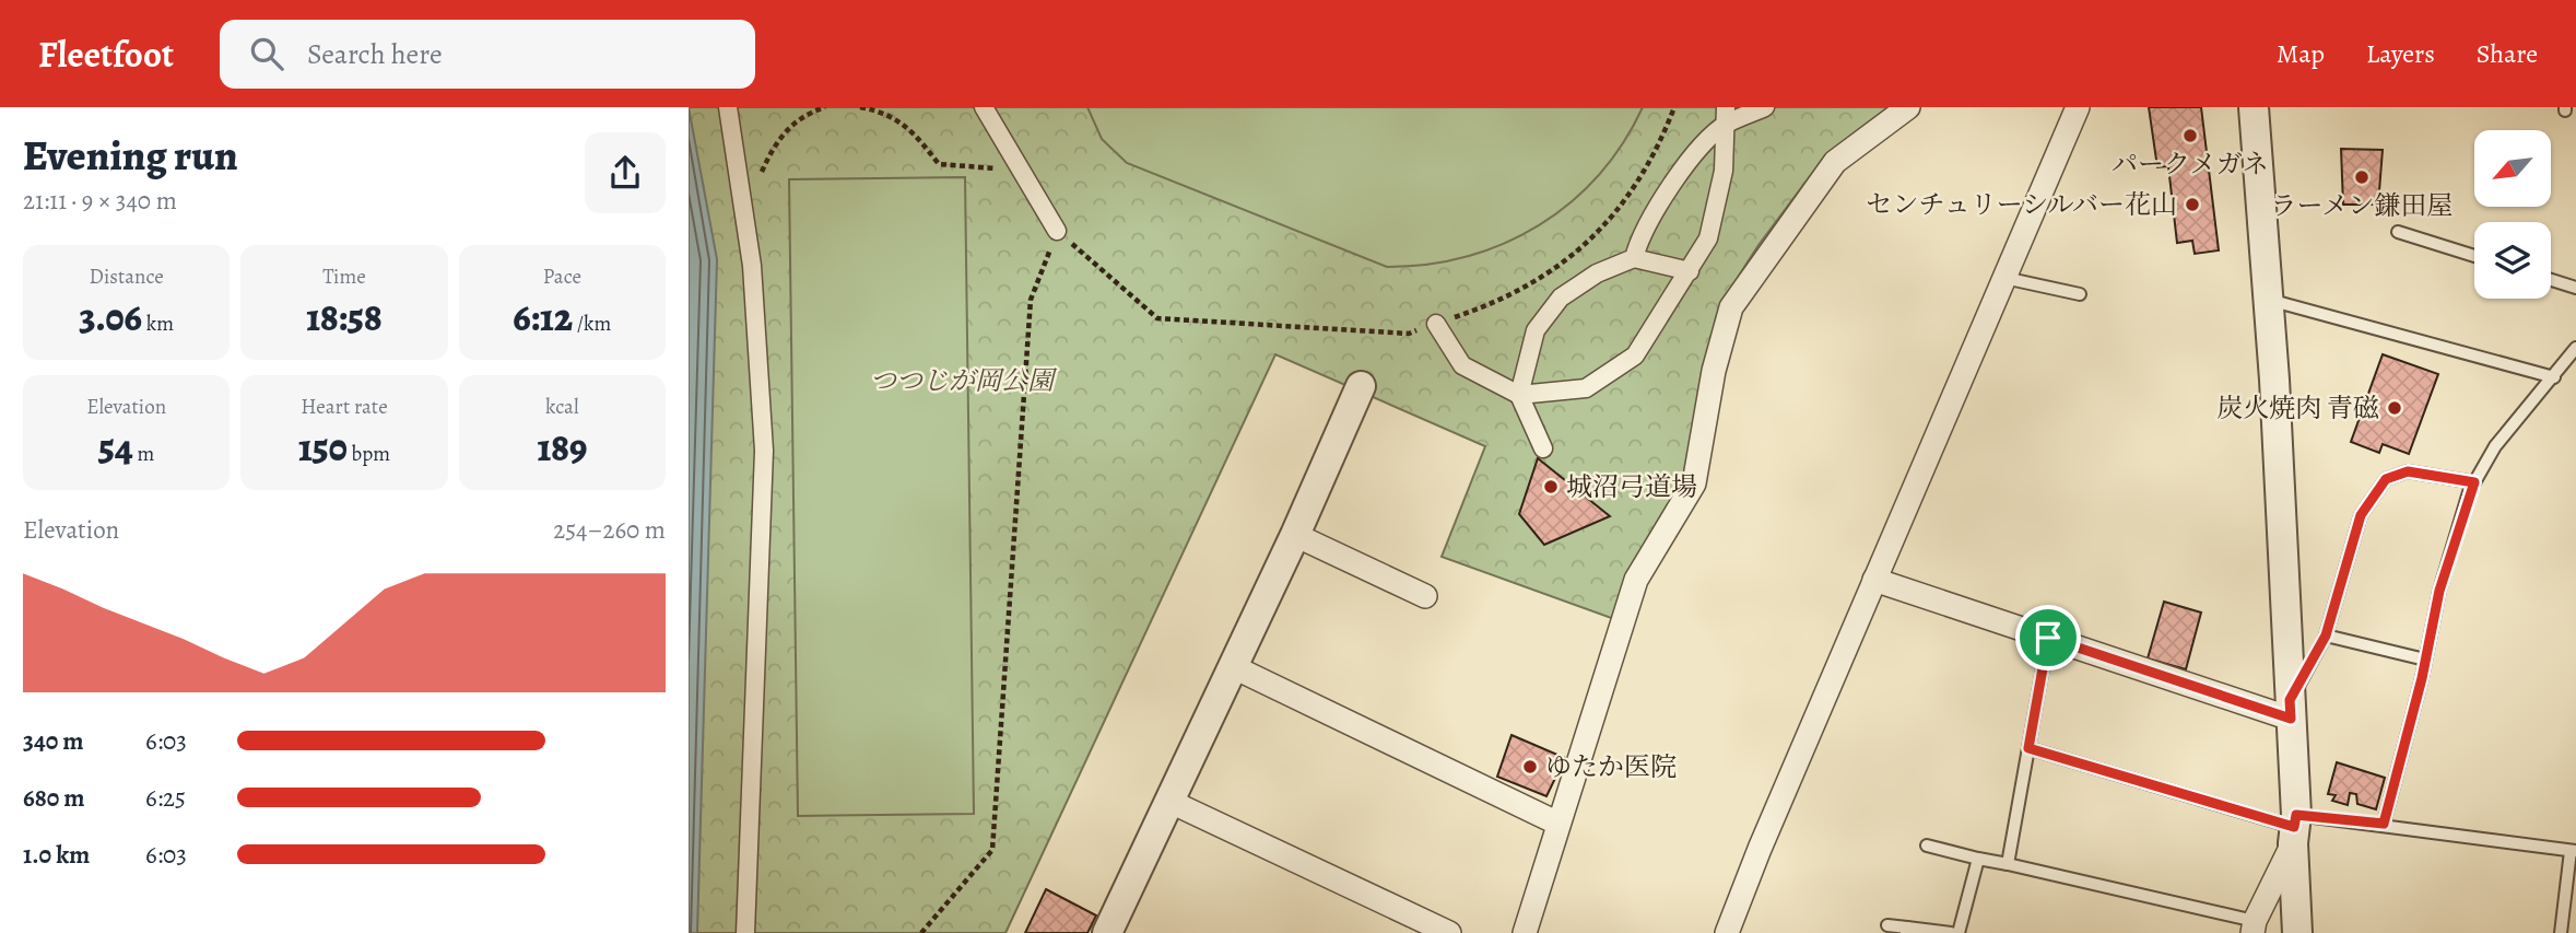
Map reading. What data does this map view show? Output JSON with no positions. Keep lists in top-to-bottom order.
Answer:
{
  "parks": ["つつじが岡公園"],
  "places": [
    "パークメガネ",
    "ラーメン鎌田屋",
    "センチュリーシルバー花山",
    "炭火焼肉 青磁",
    "城沼弓道場",
    "ゆたか医院"
  ],
  "north": "bottom left",
  "page": {
    "header": "Fleetfoot",
    "search": "Search here",
    "nav": ["Map", "Layers", "Share"],
    "heading": ["Evening run", "21:11 · 9 × 340 m"],
    "stats": [
      ["Distance", "3.06 km"],
      ["Time", "18:58"],
      ["Pace", "6:12 /km"],
      ["Elevation", "54 m"],
      ["Heart rate", "150 bpm"],
      ["kcal", "189"]
    ],
    "chart": ["Elevation", "254–260 m"],
    "list": [
      {
        "name": "340 m",
        "note": "6:03"
      },
      {
        "name": "680 m",
        "note": "6:25"
      },
      {
        "name": "1.0 km",
        "note": "6:03"
      }
    ]
  }
}
